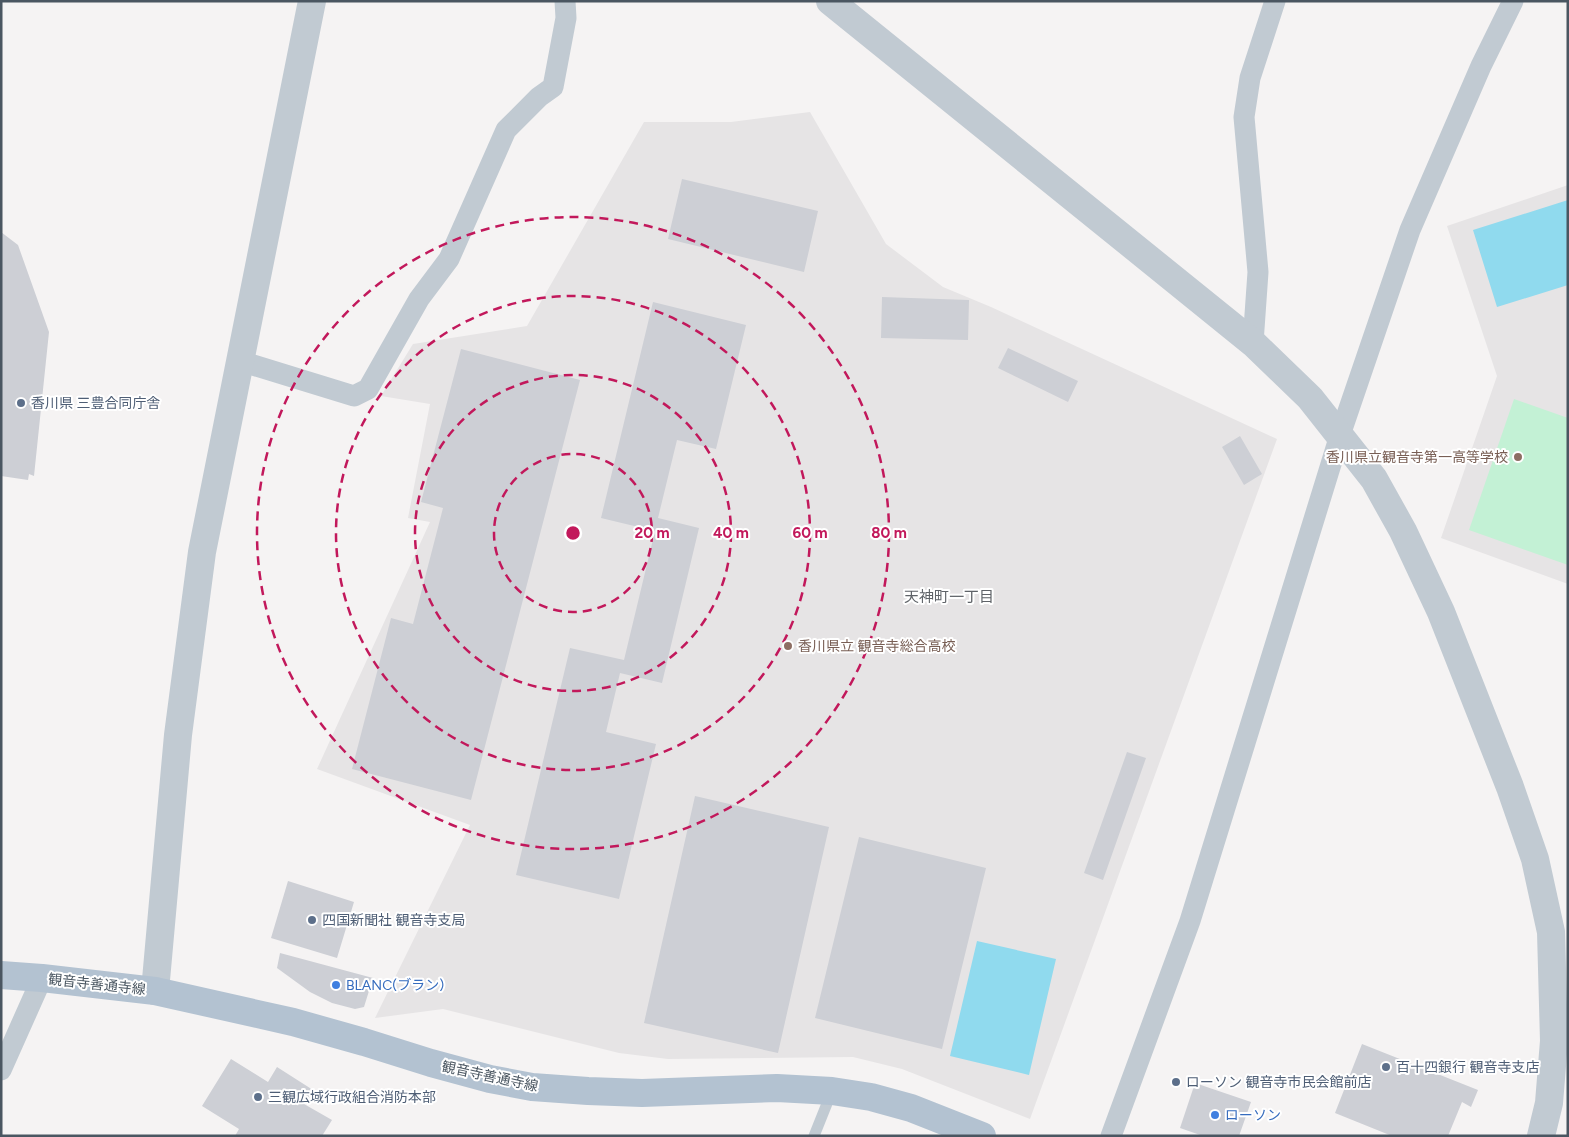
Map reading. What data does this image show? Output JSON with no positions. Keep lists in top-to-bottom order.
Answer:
{
  "streets": {
    "main road": ["観音寺善通寺線"]
  },
  "districts": ["天神町一丁目"],
  "places": [
    "香川県 三豊合同庁舎",
    "香川県立観音寺第一高等学校",
    "香川県立 観音寺総合高校",
    "四国新聞社 観音寺支局",
    "BLANC(ブラン)",
    "百十四銀行 観音寺支店",
    "ローソン 観音寺市民会館前店",
    "三観広域行政組合消防本部",
    "ローソン"
  ],
  "rings": [
    "20 m",
    "40 m",
    "60 m",
    "80 m"
  ]
}
